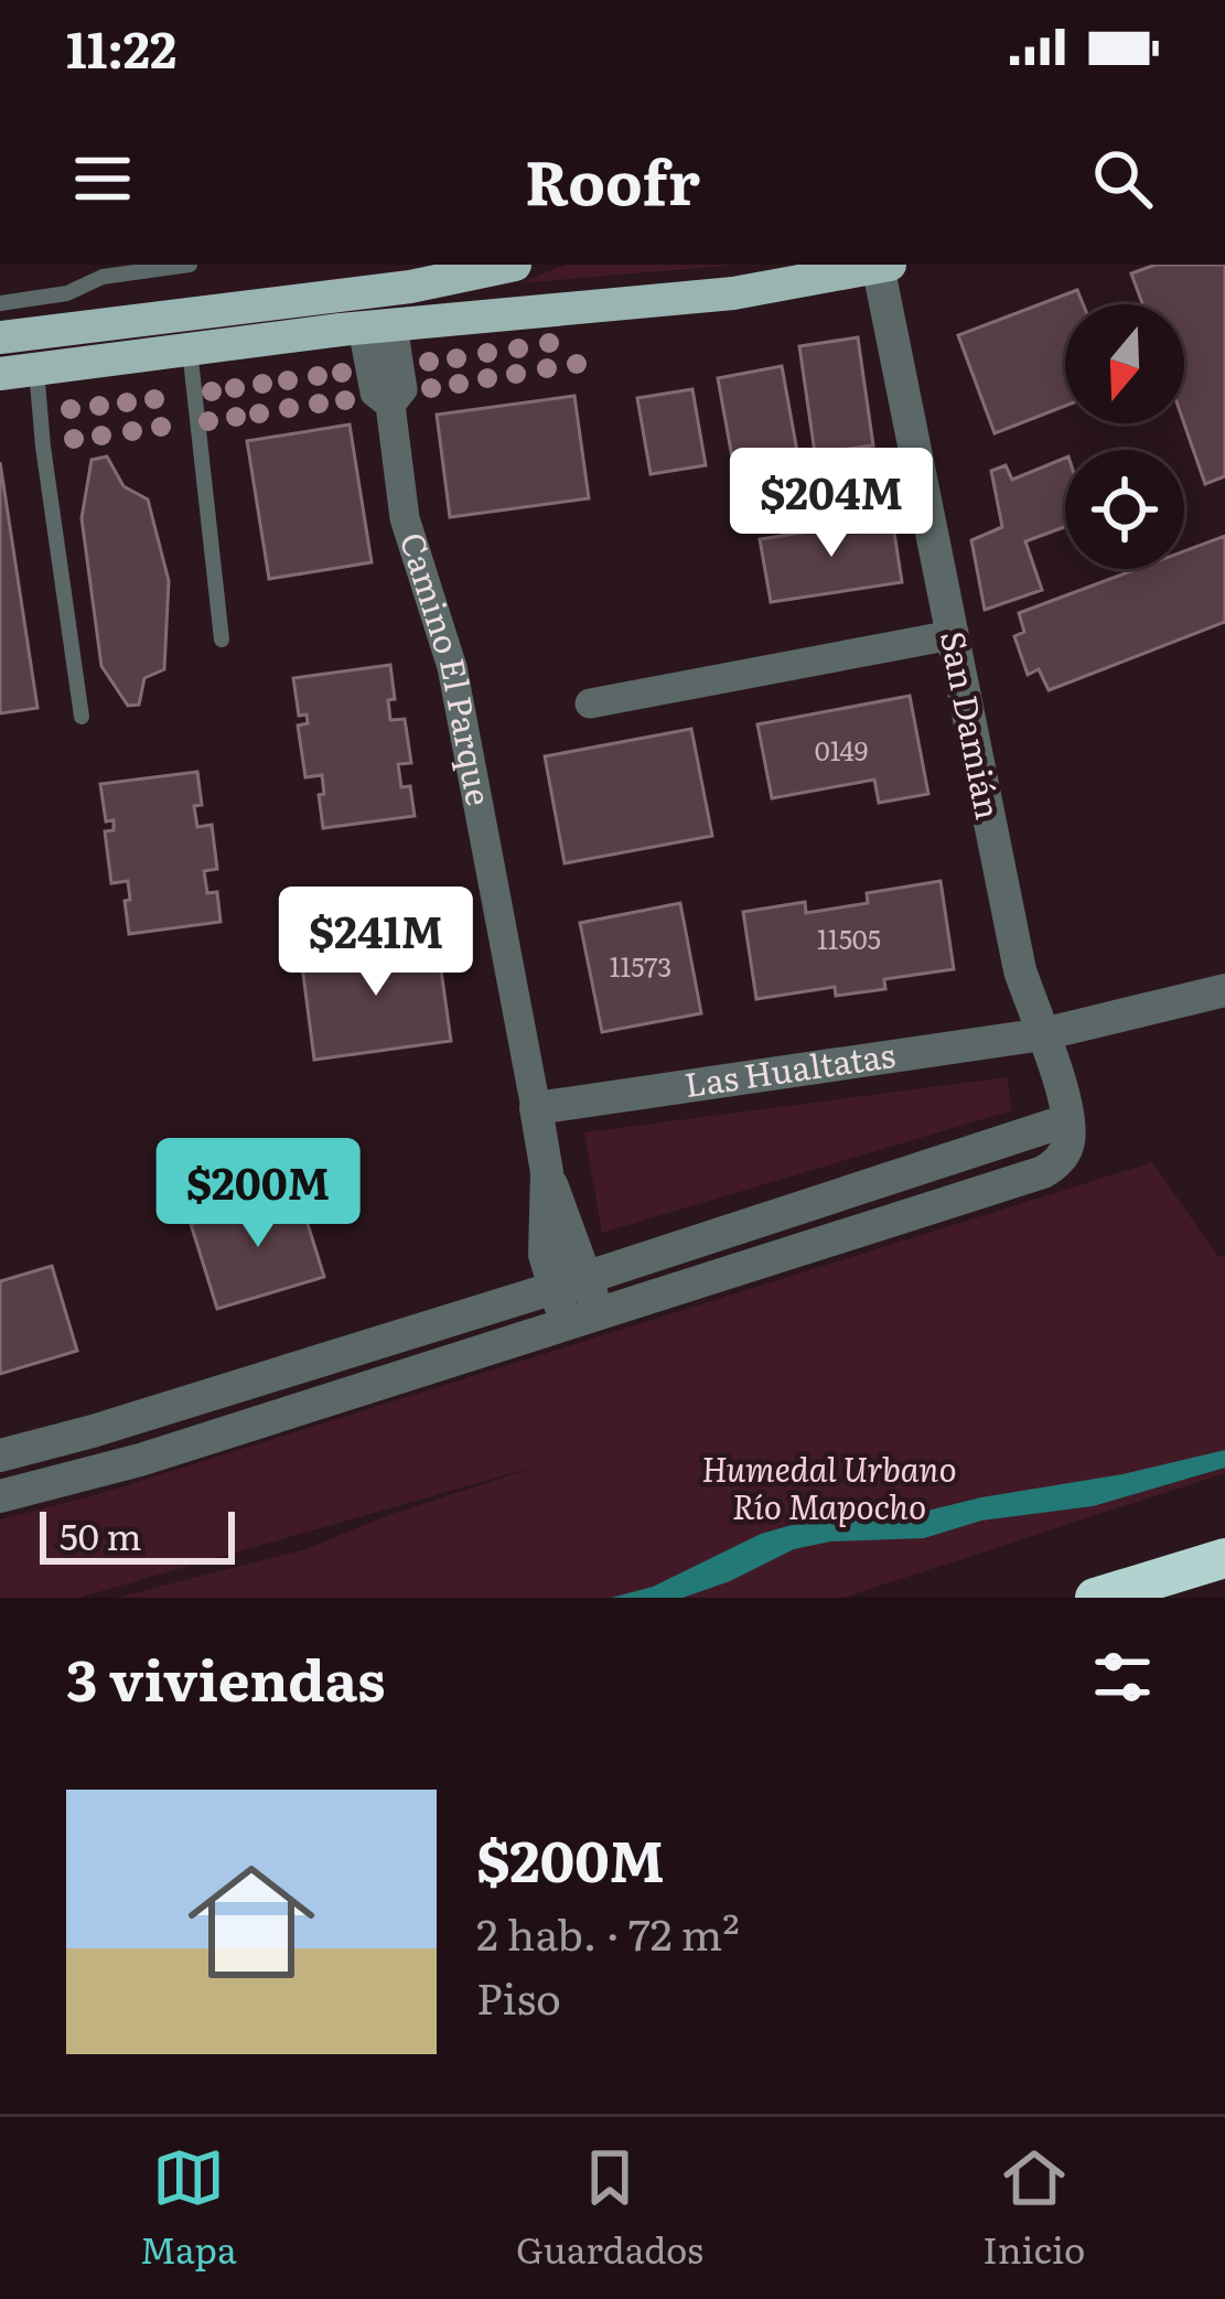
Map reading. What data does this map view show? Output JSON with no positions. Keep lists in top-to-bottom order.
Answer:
{
  "streets": {
    "street": ["Camino El Parque", "San Damián", "Las Hualtatas"]
  },
  "crossings": [
    ["Camino El Parque", "Las Hualtatas"],
    ["San Damián", "Las Hualtatas"]
  ],
  "parks": ["Humedal Urbano Río Mapocho"],
  "house_numbers": ["0149", "11505", "11573"],
  "scale_bar": "50 m",
  "north": "bottom",
  "page": {
    "status": "11:22",
    "header": "Roofr",
    "price": ["$204M", "$241M", "$200M"],
    "scale": "50 m",
    "heading": "3 viviendas",
    "list": [
      {
        "name": "$200M",
        "note": "2 hab. · 72 m² · Piso"
      }
    ],
    "tabs": ["Mapa", "Guardados", "Inicio"]
  }
}
